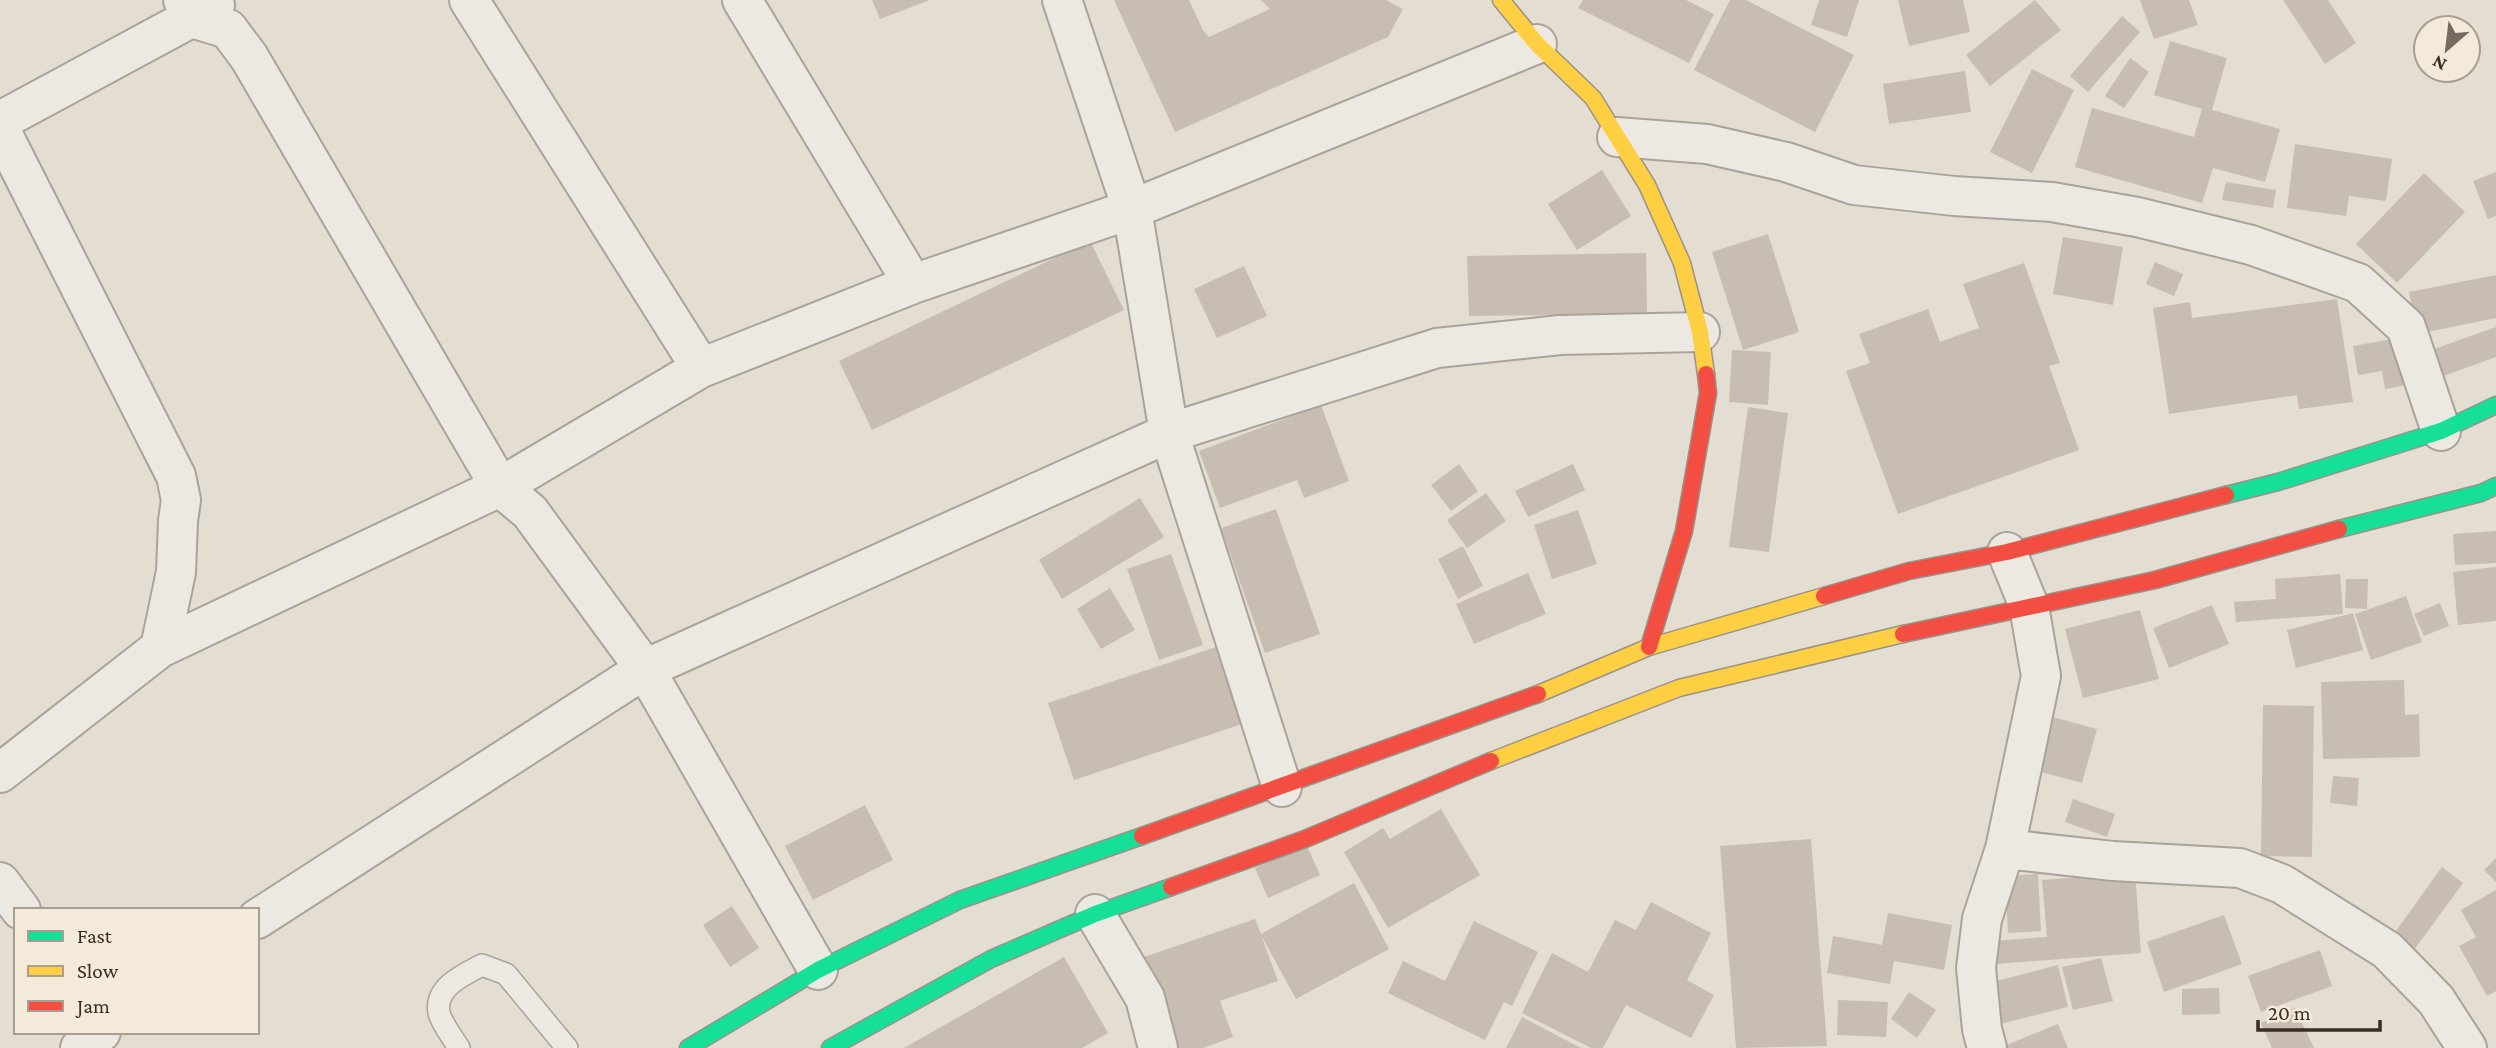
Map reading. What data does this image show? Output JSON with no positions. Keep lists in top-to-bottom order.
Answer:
{
  "legend": ["Fast", "Slow", "Jam"],
  "scale_bar": "20 m",
  "north": "bottom left"
}
